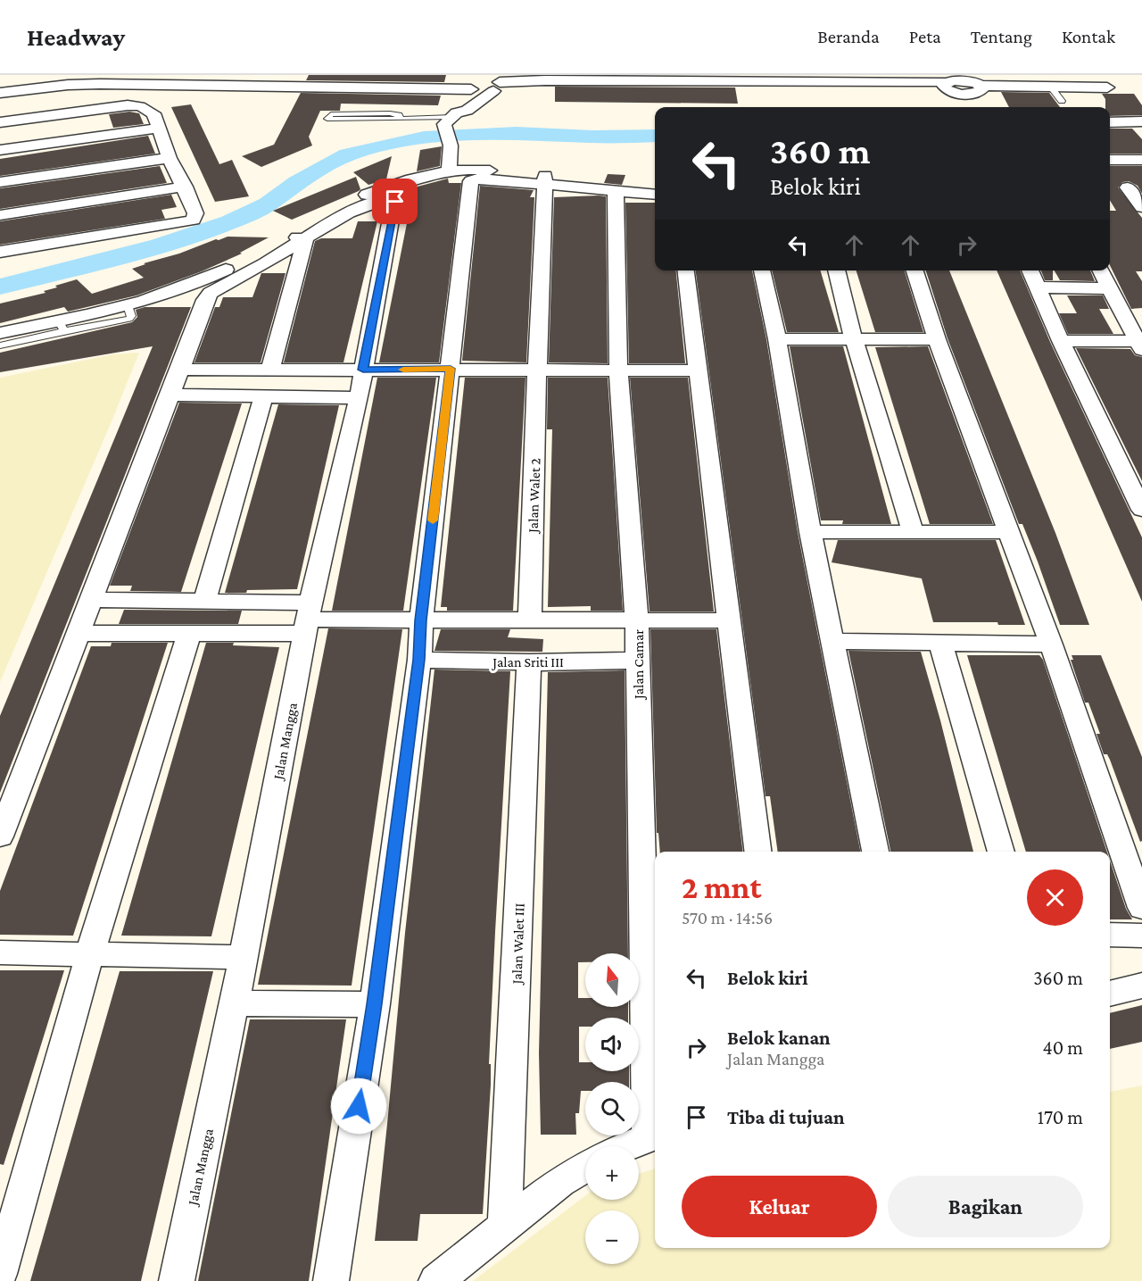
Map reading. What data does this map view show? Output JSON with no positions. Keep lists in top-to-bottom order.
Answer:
{
  "streets": {
    "street": [
      "Jalan Walet 2",
      "Jalan Sriti III",
      "Jalan Camar",
      "Jalan Mangga",
      "Jalan Walet III"
    ]
  },
  "crossings": [
    ["Jalan Sriti III", "Jalan Camar"],
    ["Jalan Sriti III", "Jalan Walet III"]
  ],
  "north": "top",
  "page": {
    "header": "Headway",
    "nav": [
      "Beranda",
      "Peta",
      "Tentang",
      "Kontak"
    ],
    "turn": ["360 m", "Belok kiri"],
    "heading": ["2 mnt", "570 m · 14:56"],
    "list": [
      {
        "name": "Belok kiri",
        "value": "360 m"
      },
      {
        "name": "Belok kanan",
        "note": "Jalan Mangga",
        "value": "40 m"
      },
      {
        "name": "Tiba di tujuan",
        "value": "170 m"
      }
    ],
    "map_buttons": ["+", "−"],
    "buttons": ["Keluar", "Bagikan"]
  }
}
